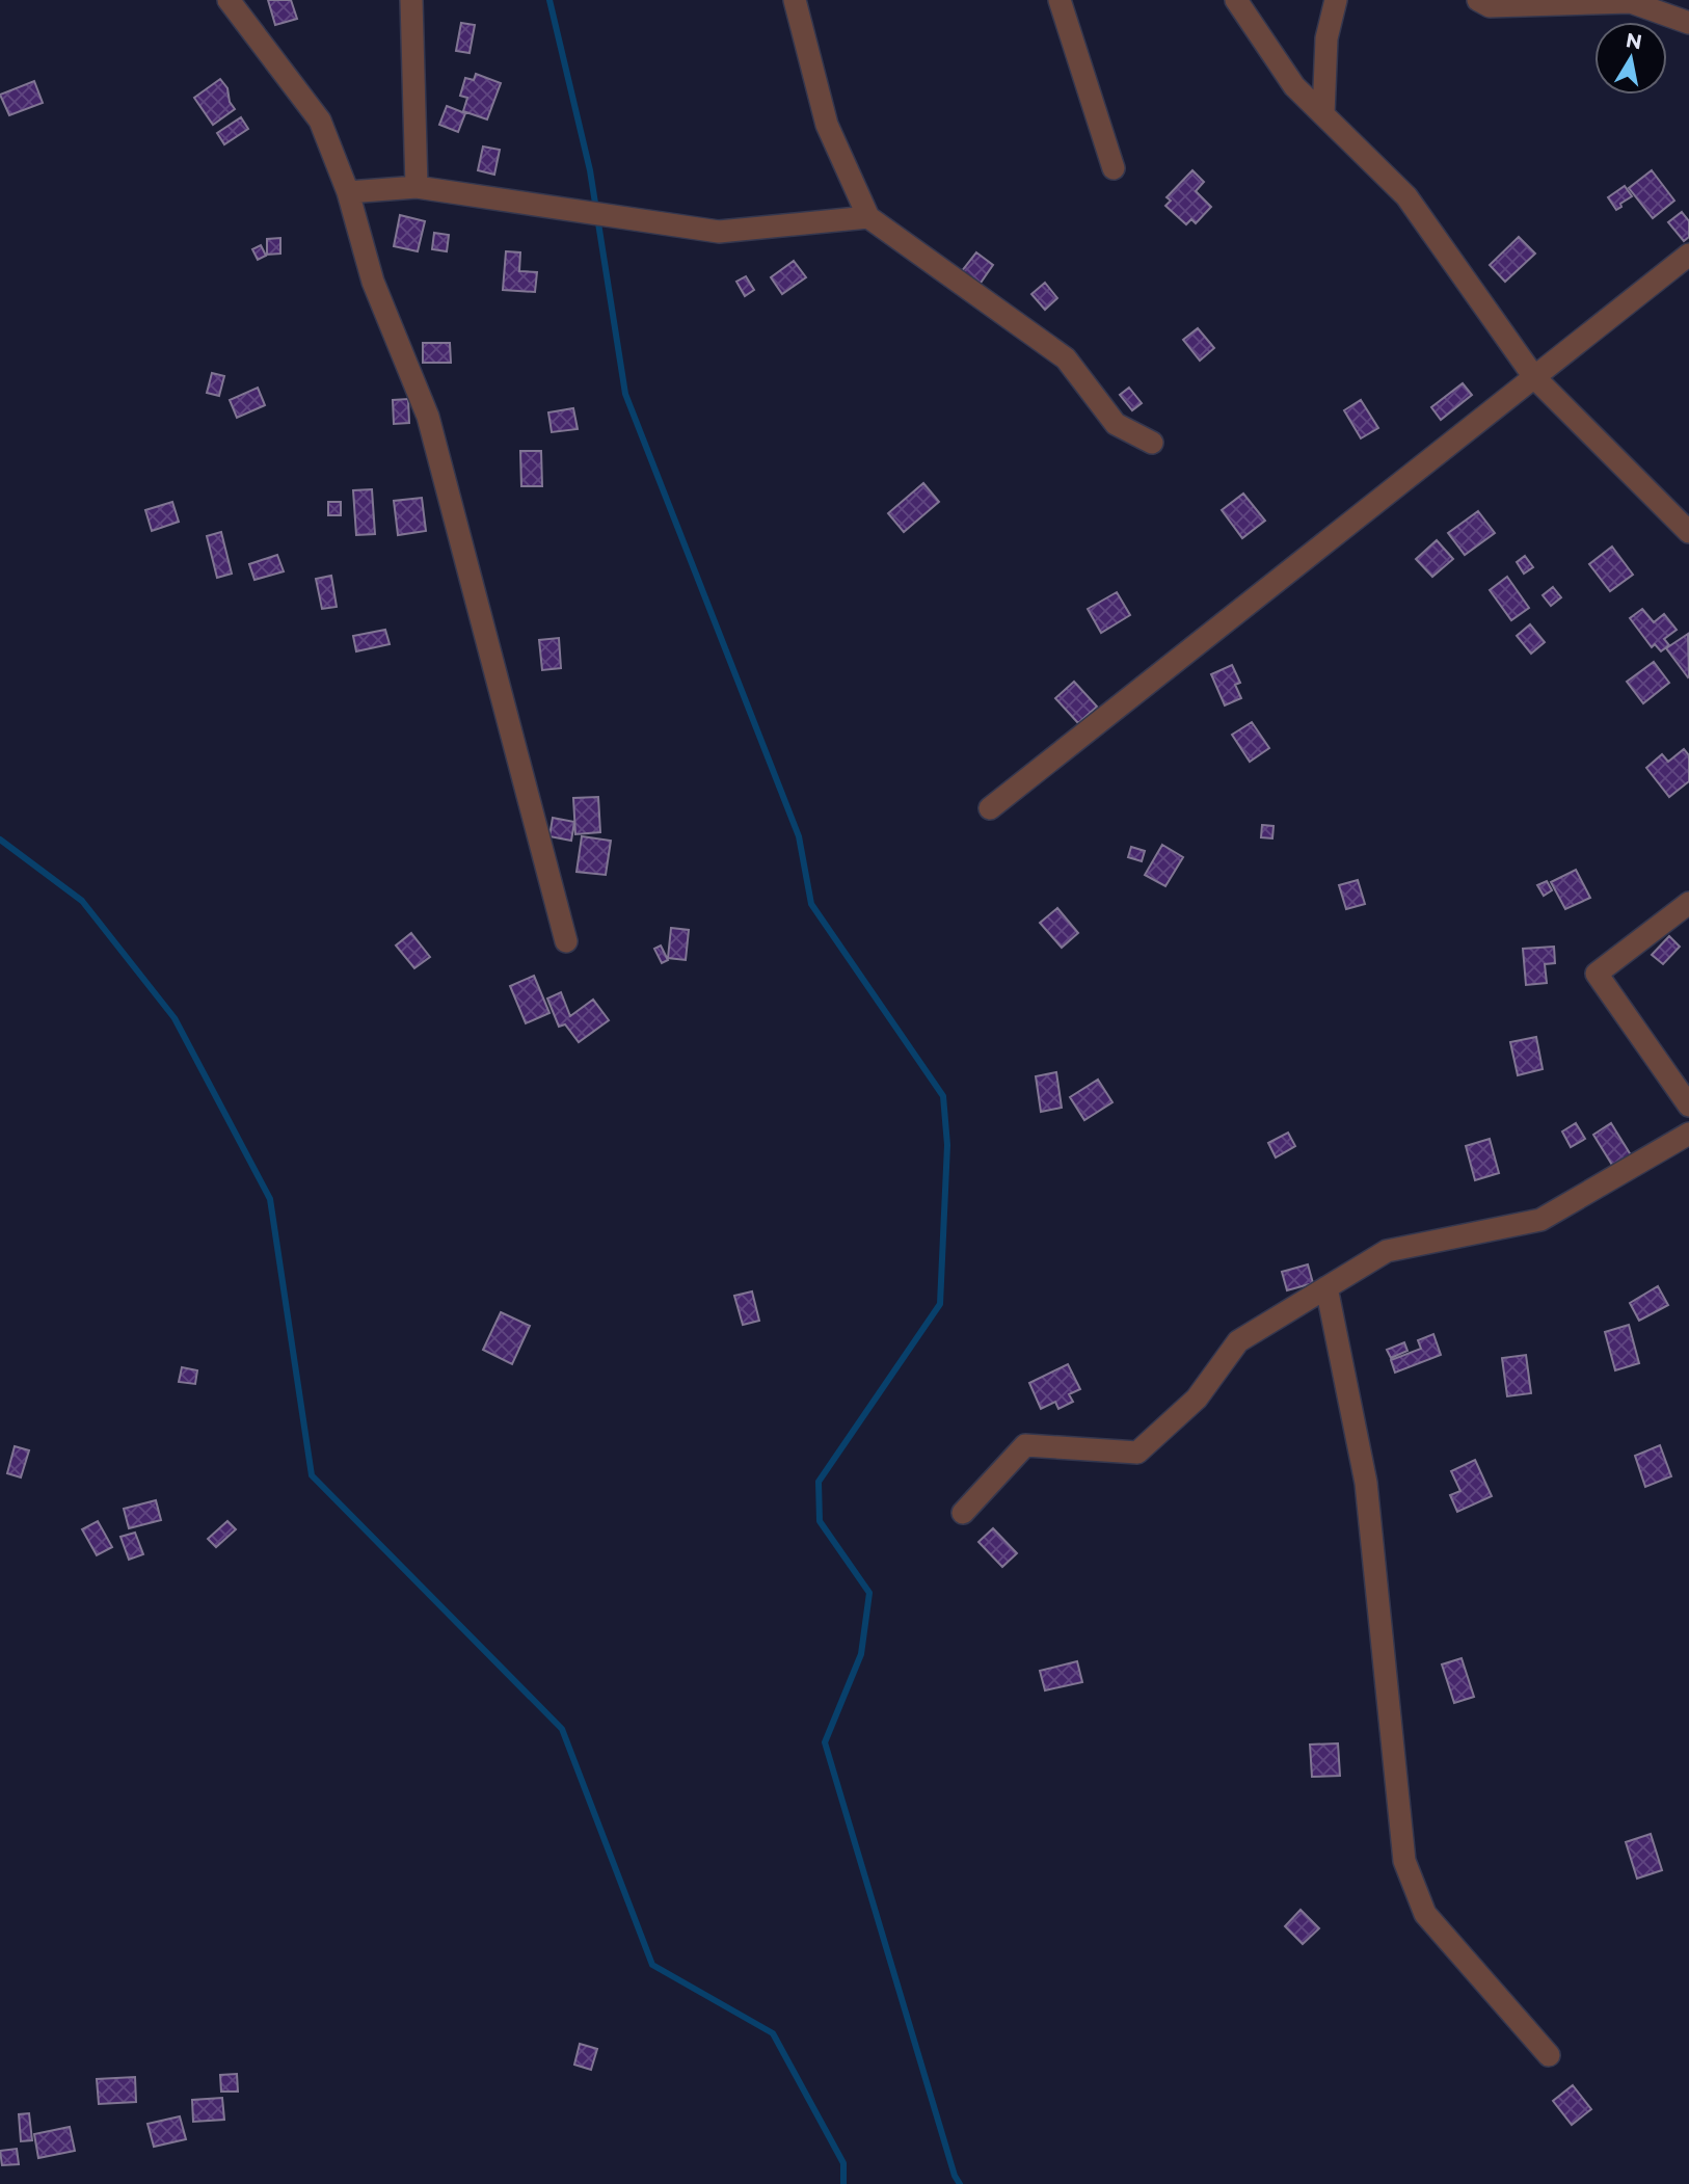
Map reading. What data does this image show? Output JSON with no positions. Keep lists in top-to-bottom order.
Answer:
{
  "north": "top"
}
